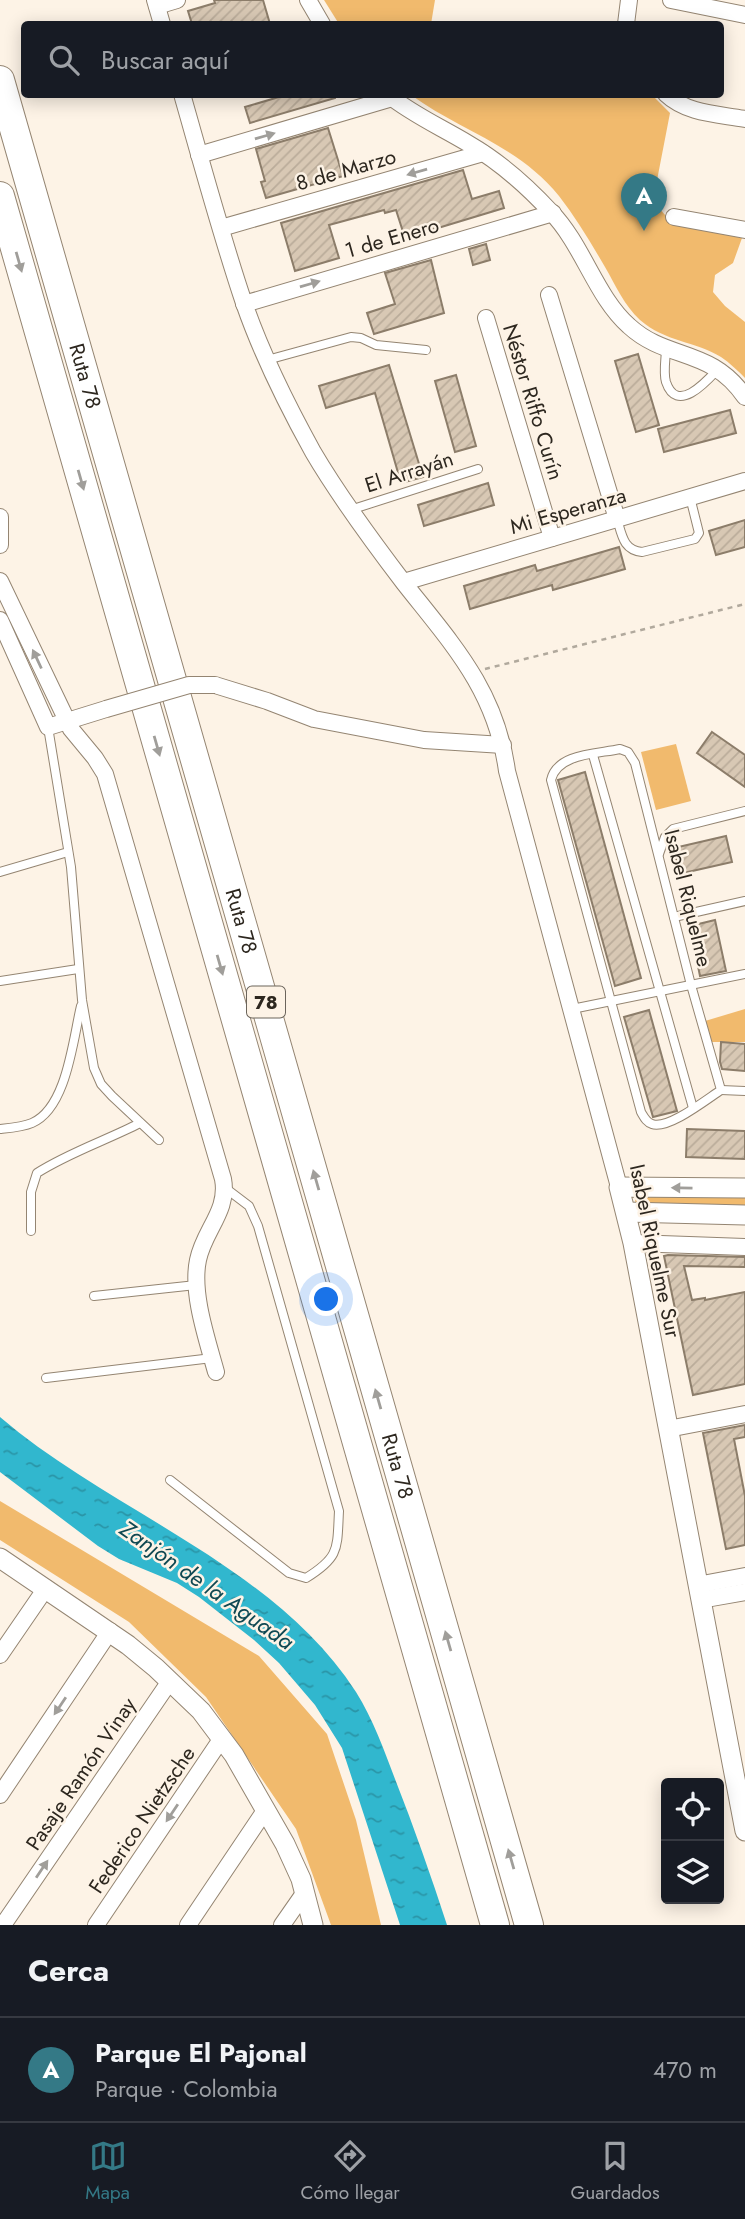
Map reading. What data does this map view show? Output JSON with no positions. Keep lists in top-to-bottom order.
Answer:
{
  "streets": {
    "highway": ["Ruta 78", "78"],
    "street": [
      "8 de Marzo",
      "1 de Enero",
      "Néstor Riffo Curín",
      "Mi Esperanza",
      "Isabel Riquelme Sur",
      "Pasaje Ramón Vinay",
      "Federico Nietzsche"
    ],
    "lane": ["El Arrayán", "Isabel Riquelme"]
  },
  "crossings": [
    ["8 de Marzo", "Isabel Riquelme Sur"],
    ["1 de Enero", "Isabel Riquelme Sur"],
    ["Néstor Riffo Curín", "Mi Esperanza"],
    ["El Arrayán", "Isabel Riquelme Sur"],
    ["Mi Esperanza", "Isabel Riquelme Sur"]
  ],
  "one_way": ["1 de Enero"],
  "water": ["Zanjón de la Aguada"],
  "page": {
    "search": "Buscar aquí",
    "pins": "A",
    "heading": "Cerca",
    "list": [
      {
        "mark": "A",
        "name": "Parque El Pajonal",
        "note": "Parque · Colombia",
        "value": "470 m"
      }
    ],
    "nav": ["Mapa", "Cómo llegar", "Guardados"]
  }
}
